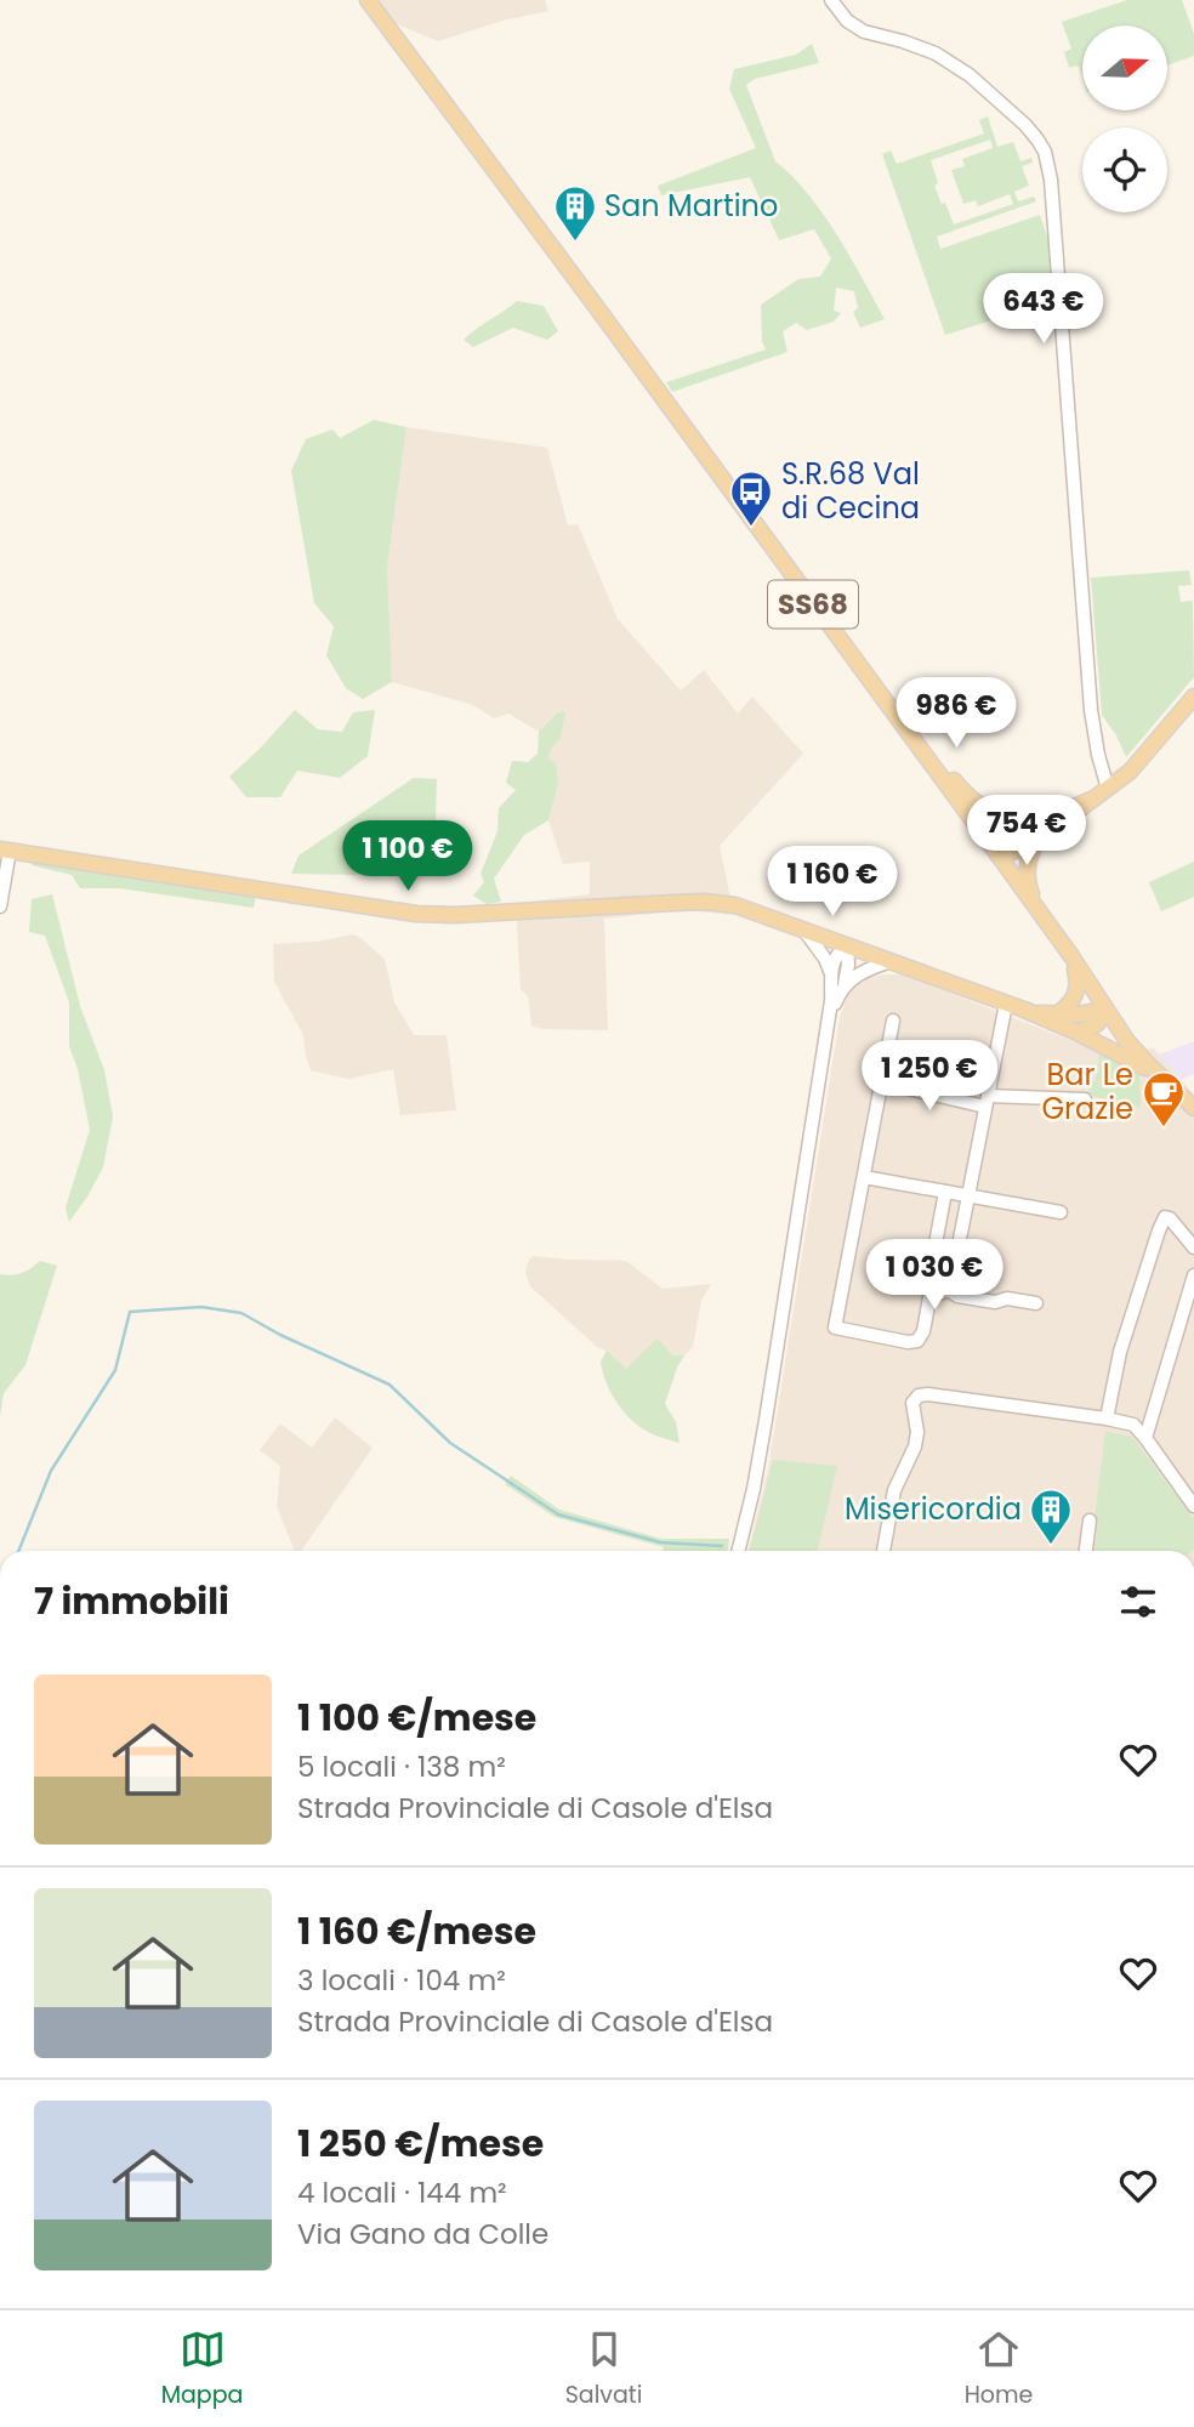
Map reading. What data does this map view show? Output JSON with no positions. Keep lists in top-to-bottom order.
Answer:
{
  "streets": {
    "main road": ["SS68"]
  },
  "places": {
    "building": ["San Martino", "Misericordia"],
    "bus stop": ["S.R.68 Val di Cecina"],
    "cafe": ["Bar Le Grazie"]
  },
  "north": "right",
  "page": {
    "price": [
      "643 €",
      "986 €",
      "754 €",
      "1 100 €",
      "1 160 €",
      "1 250 €",
      "1 030 €"
    ],
    "heading": "7 immobili",
    "list": [
      {
        "name": "1 100 €/mese",
        "note": "5 locali · 138 m² · Strada Provinciale di Casole d'Elsa"
      },
      {
        "name": "1 160 €/mese",
        "note": "3 locali · 104 m² · Strada Provinciale di Casole d'Elsa"
      },
      {
        "name": "1 250 €/mese",
        "note": "4 locali · 144 m² · Via Gano da Colle"
      }
    ],
    "tabs": ["Mappa", "Salvati", "Home"]
  }
}
